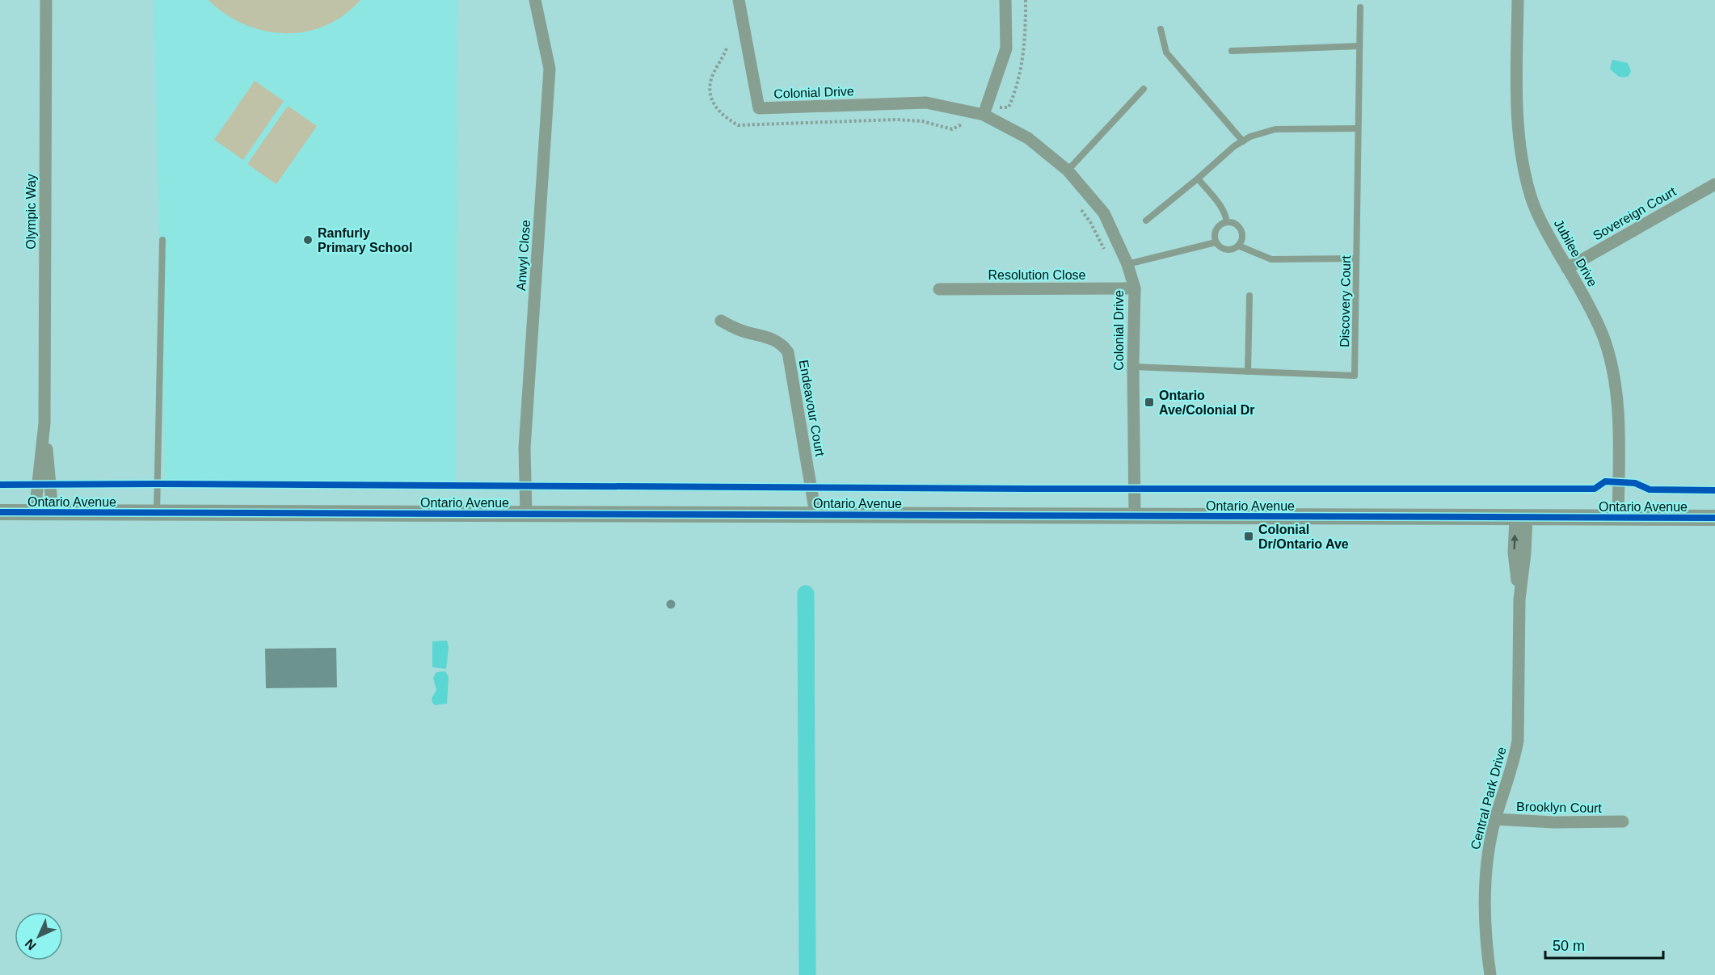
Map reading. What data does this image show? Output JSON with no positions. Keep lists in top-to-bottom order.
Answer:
{
  "streets": {
    "street": [
      "Colonial Drive",
      "Olympic Way",
      "Sovereign Court",
      "Jubilee Drive",
      "Anwyl Close",
      "Resolution Close",
      "Endeavour Court",
      "Ontario Avenue",
      "Central Park Drive",
      "Brooklyn Court"
    ],
    "lane": ["Discovery Court"]
  },
  "crossings": [
    ["Colonial Drive", "Resolution Close"],
    ["Colonial Drive", "Discovery Court"],
    ["Colonial Drive", "Ontario Avenue"],
    ["Olympic Way", "Ontario Avenue"],
    ["Sovereign Court", "Jubilee Drive"],
    ["Jubilee Drive", "Ontario Avenue"],
    ["Anwyl Close", "Ontario Avenue"],
    ["Endeavour Court", "Ontario Avenue"],
    ["Ontario Avenue", "Central Park Drive"],
    ["Central Park Drive", "Brooklyn Court"]
  ],
  "places": {
    "other": ["Ranfurly Primary School"],
    "transit": ["Ontario Ave/Colonial Dr", "Colonial Dr/Ontario Ave"]
  },
  "scale_bar": "50 m",
  "north": "bottom left"
}
